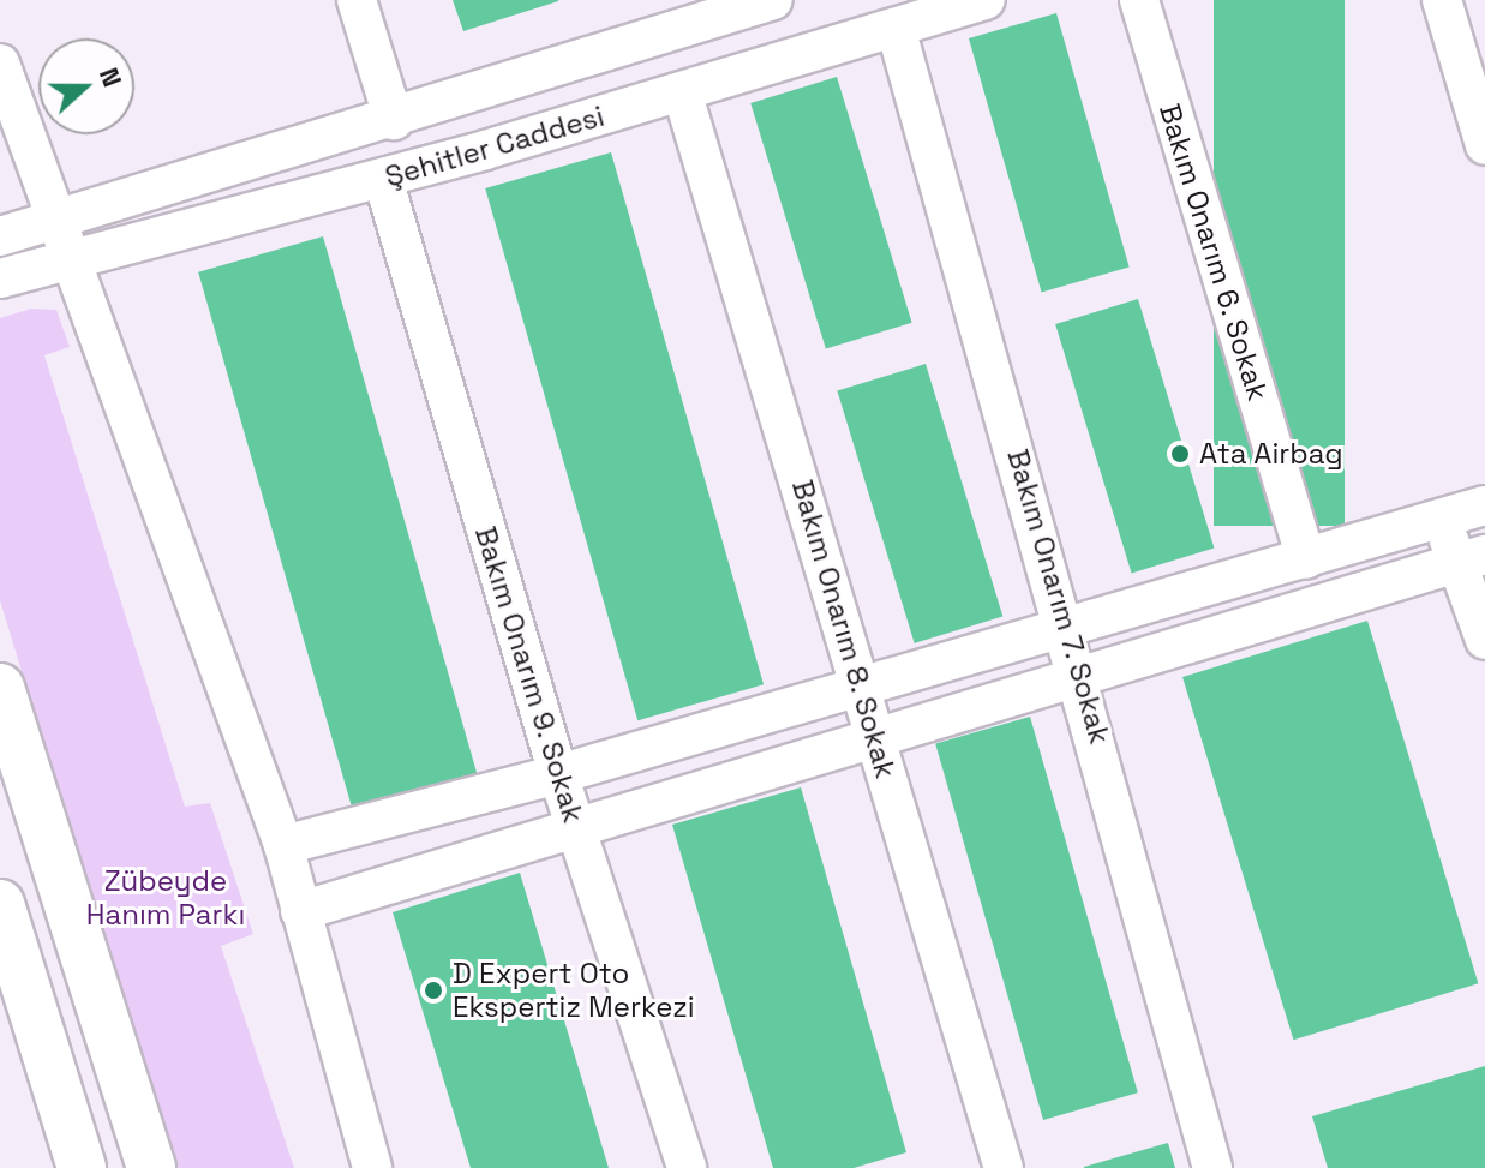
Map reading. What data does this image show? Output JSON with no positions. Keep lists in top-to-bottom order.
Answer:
{
  "streets": {
    "street": [
      "Şehitler Caddesi",
      "Bakım Onarım 6. Sokak",
      "Bakım Onarım 7. Sokak",
      "Bakım Onarım 8. Sokak",
      "Bakım Onarım 9. Sokak"
    ]
  },
  "crossings": [
    ["Şehitler Caddesi", "Bakım Onarım 7. Sokak"],
    ["Şehitler Caddesi", "Bakım Onarım 8. Sokak"],
    ["Şehitler Caddesi", "Bakım Onarım 9. Sokak"]
  ],
  "parks": ["Zübeyde Hanım Parkı"],
  "places": ["Ata Airbag", "D Expert Oto Ekspertiz Merkezi"],
  "north": "right"
}
